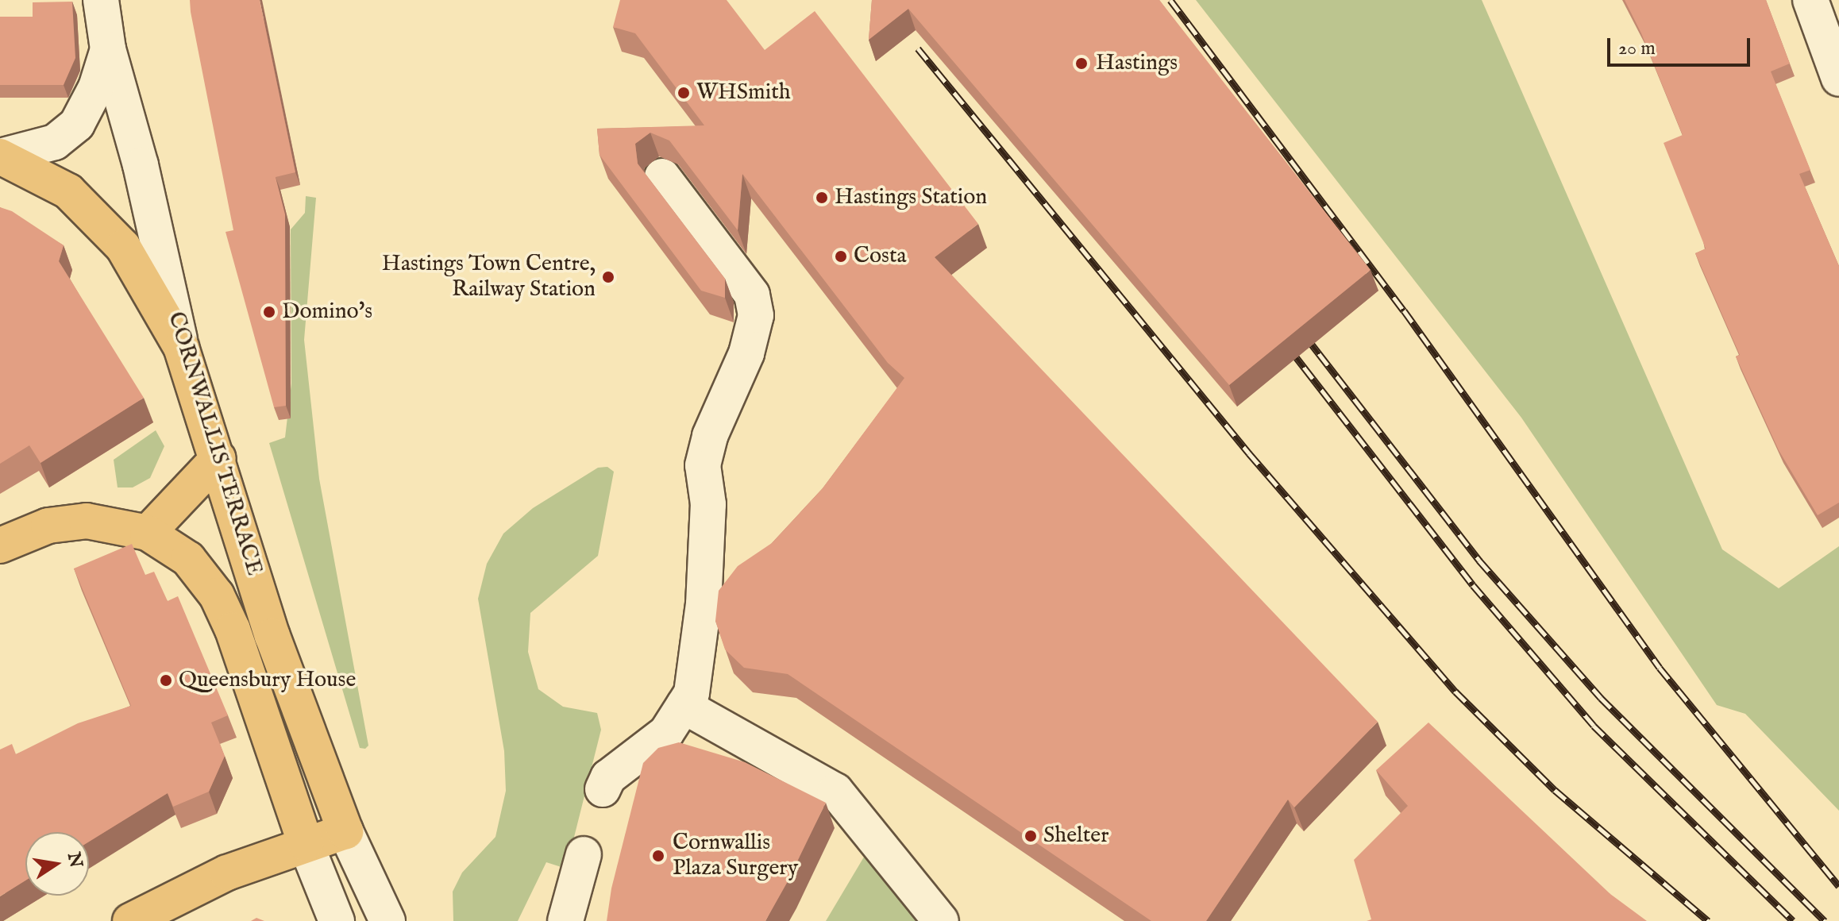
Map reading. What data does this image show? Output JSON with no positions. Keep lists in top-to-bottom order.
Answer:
{
  "streets": {
    "main road": ["CORNWALLIS TERRACE"]
  },
  "places": [
    "Hastings",
    "WHSmith",
    "Hastings Station",
    "Costa",
    "Hastings Town Centre, Railway Station",
    "Domino's",
    "Queensbury House",
    "Shelter",
    "Cornwallis Plaza Surgery"
  ],
  "scale_bar": "20 m",
  "north": "right"
}
